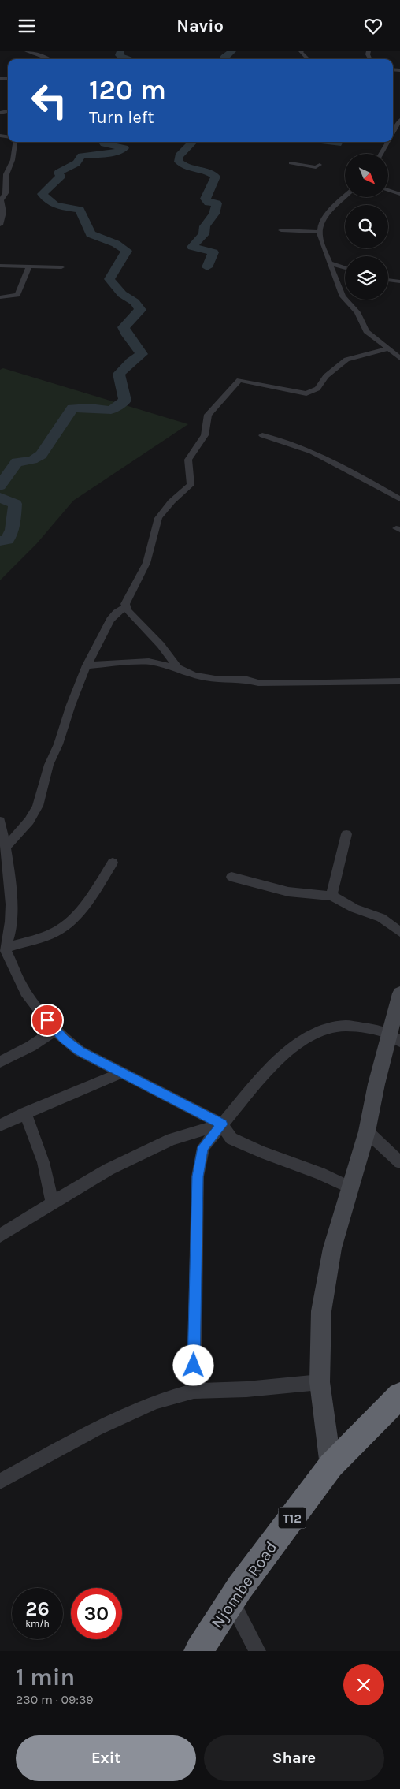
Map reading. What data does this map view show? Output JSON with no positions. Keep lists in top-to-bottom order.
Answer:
{
  "streets": {
    "highway": ["T12", "Njombe Road"]
  },
  "north": "bottom right",
  "page": {
    "header": "Navio",
    "turn": ["120 m", "Turn left"],
    "speed": "26 km/h",
    "limit": "30",
    "heading": ["1 min", "230 m · 09:39"],
    "buttons": ["Exit", "Share"]
  }
}
